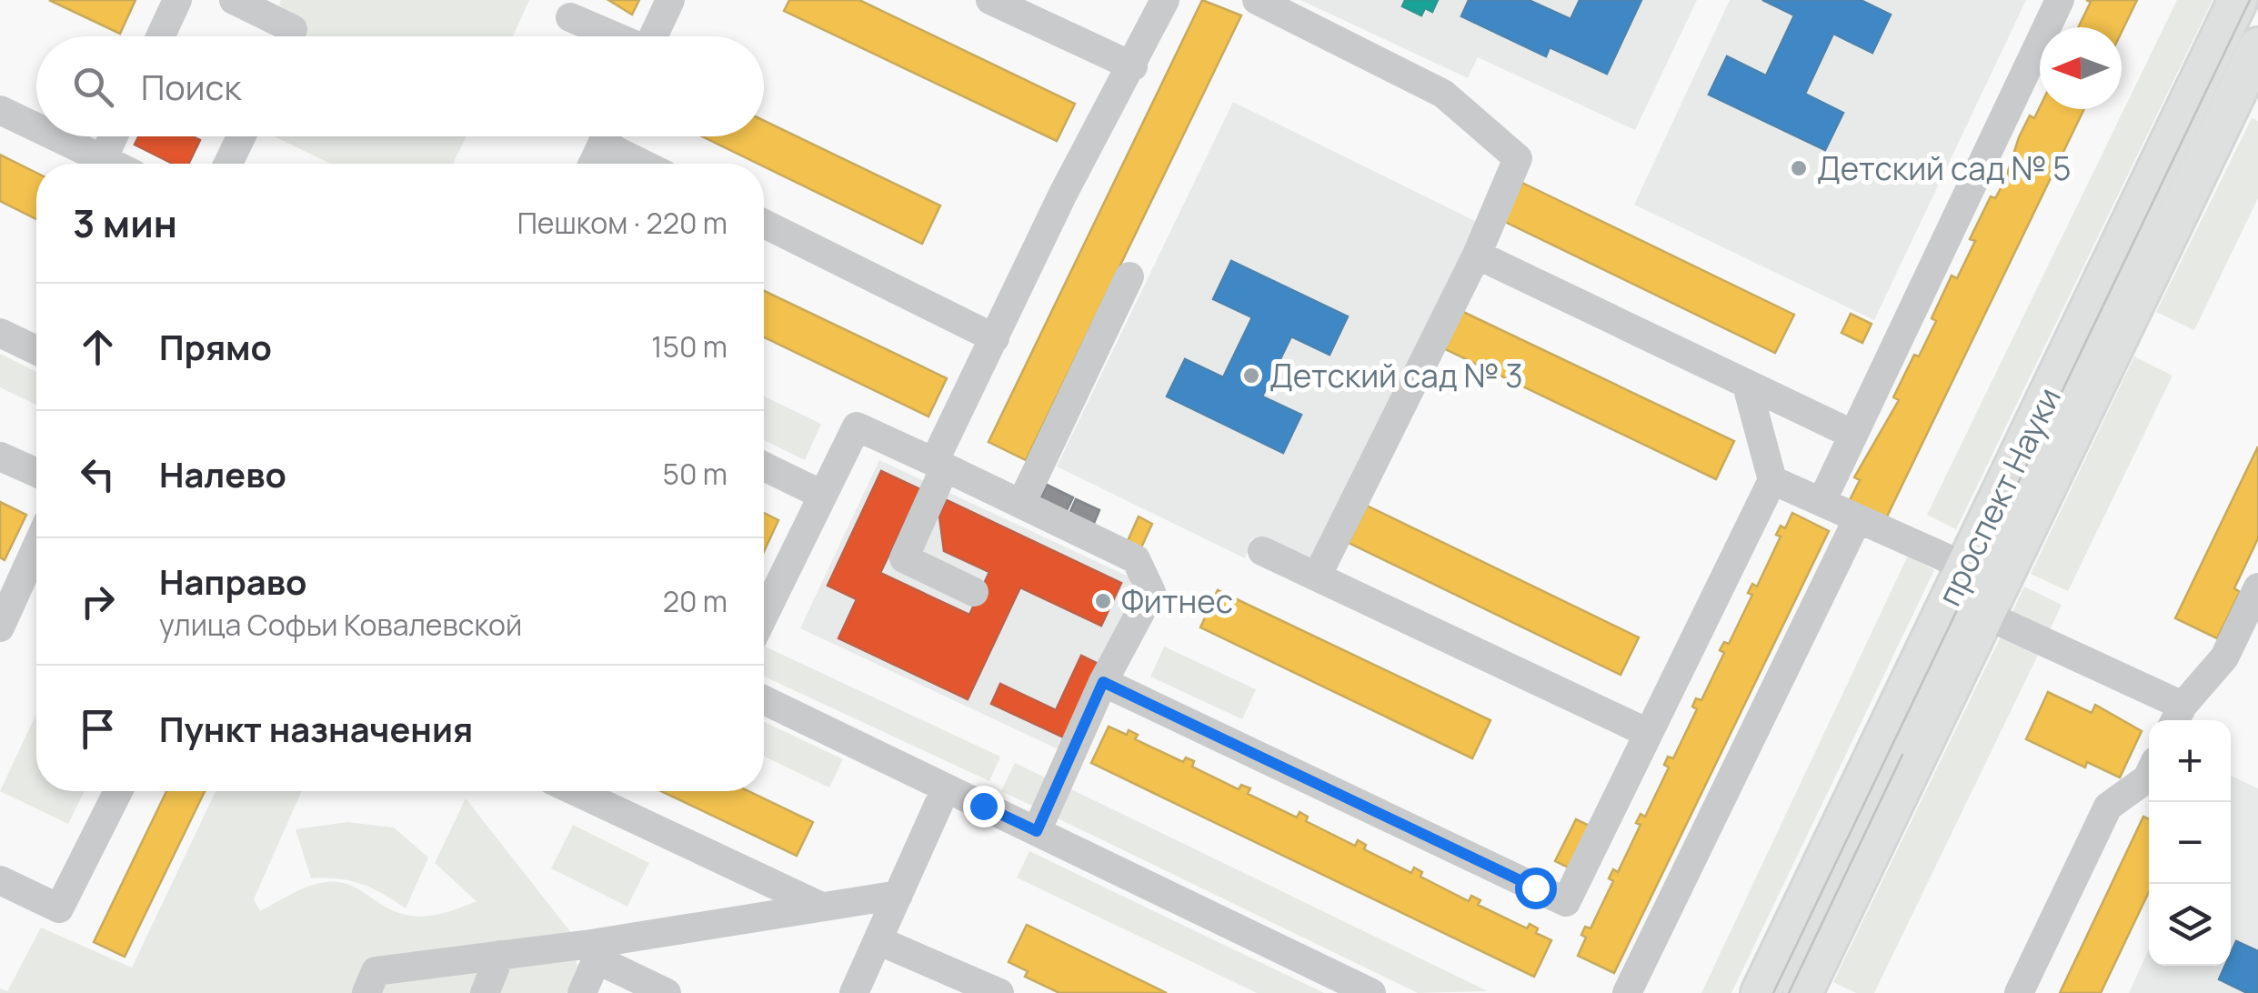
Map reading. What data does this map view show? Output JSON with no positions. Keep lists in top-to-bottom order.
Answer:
{
  "streets": {
    "main road": ["проспект Науки"]
  },
  "places": ["Детский сад № 5", "Детский сад № 3", "Фитнес"],
  "north": "left",
  "page": {
    "search": "Поиск",
    "heading": ["3 мин", "Пешком · 220 m"],
    "list": [
      ["Прямо", "150 m"],
      ["Налево", "50 m"],
      ["Направо", "улица Софьи Ковалевской", "20 m"],
      "Пункт назначения"
    ],
    "map_buttons": ["+", "−"]
  }
}
